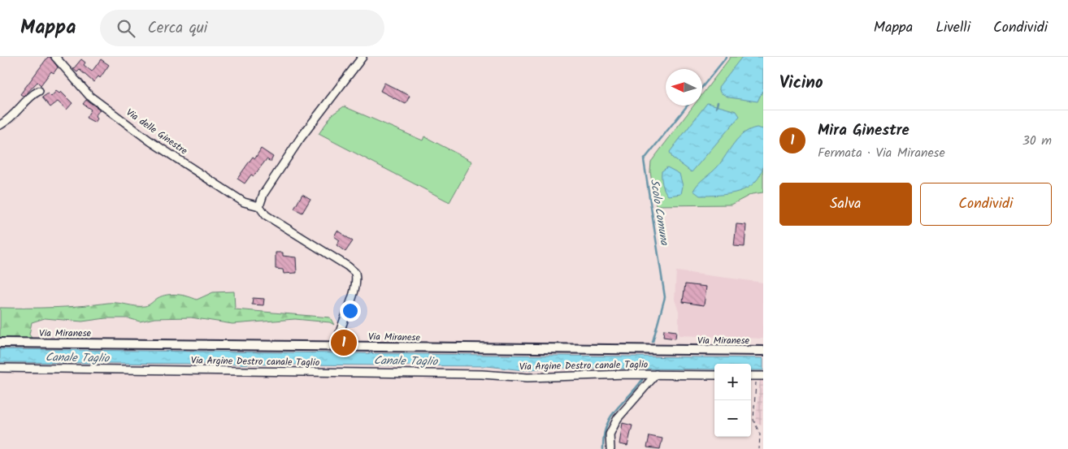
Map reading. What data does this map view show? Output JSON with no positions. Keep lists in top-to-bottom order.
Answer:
{
  "streets": {
    "main road": ["Via Miranese"],
    "street": ["Via delle Ginestre", "Via Argine Destro canale Taglio"]
  },
  "crossings": [
    ["Via delle Ginestre", "Via Miranese"]
  ],
  "water": ["Scolo Comuna", "Canale Taglio"],
  "north": "left",
  "page": {
    "header": "Mappa",
    "search": "Cerca qui",
    "nav": ["Mappa", "Livelli", "Condividi"],
    "heading": "Vicino",
    "list": [
      {
        "mark": "1",
        "name": "Mira Ginestre",
        "note": "Fermata · Via Miranese",
        "value": "30 m"
      }
    ],
    "buttons": ["Salva", "Condividi"],
    "pins": "1",
    "map_buttons": ["+", "−"]
  }
}
